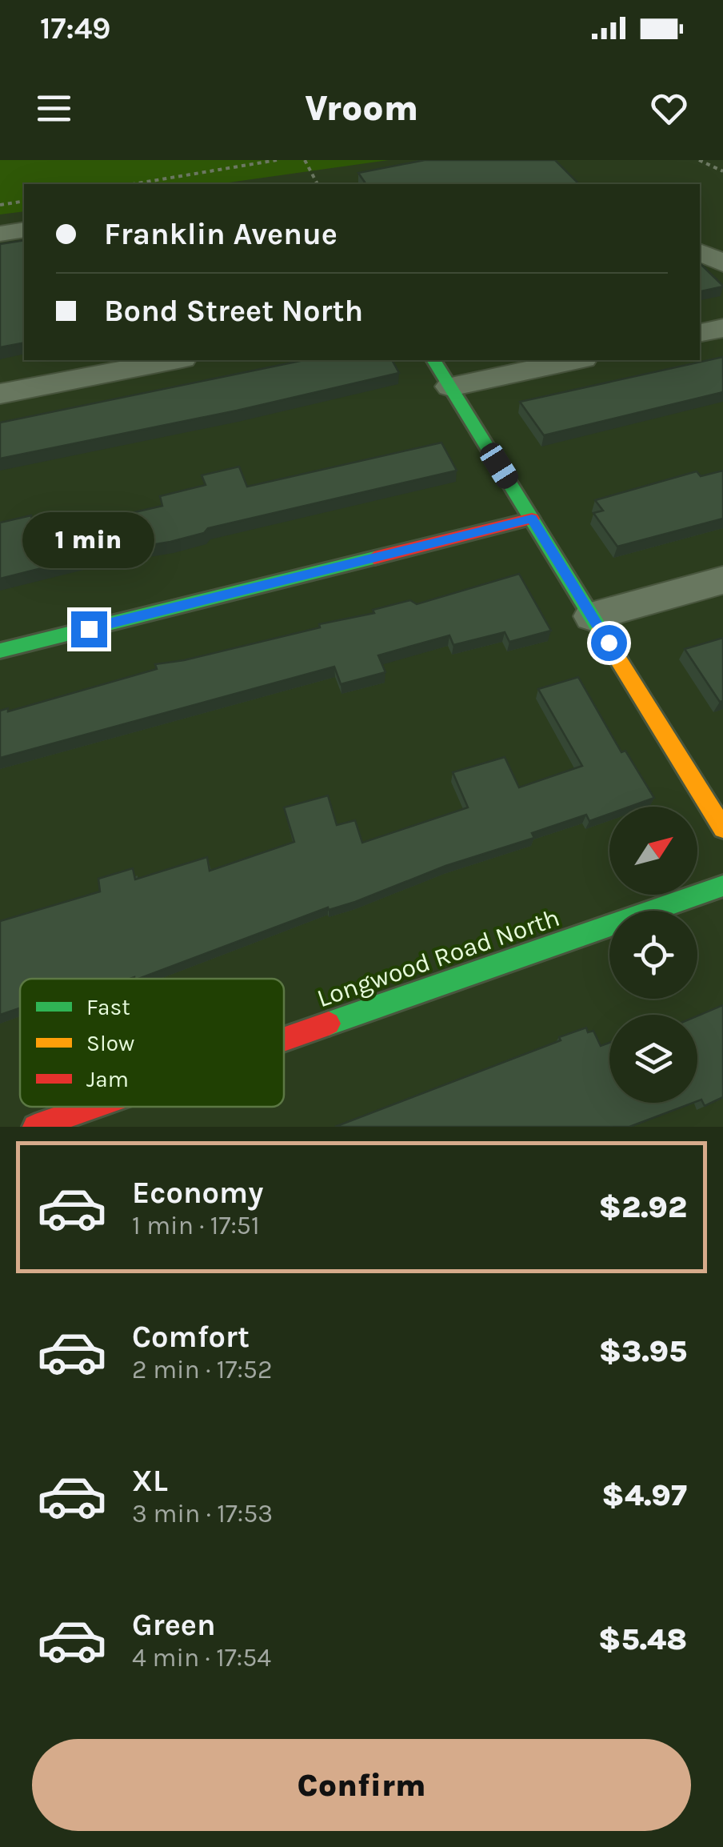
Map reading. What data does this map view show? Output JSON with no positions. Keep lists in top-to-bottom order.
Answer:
{
  "streets": {
    "street": ["Longwood Road North"]
  },
  "legend": ["Fast", "Slow", "Jam"],
  "north": "top right",
  "page": {
    "status": "17:49",
    "header": "Vroom",
    "banner": ["Franklin Avenue", "Bond Street North"],
    "bubble": "1 min",
    "list": [
      {
        "name": "Economy",
        "note": "1 min · 17:51",
        "value": "$2.92"
      },
      {
        "name": "Comfort",
        "note": "2 min · 17:52",
        "value": "$3.95"
      },
      {
        "name": "XL",
        "note": "3 min · 17:53",
        "value": "$4.97"
      },
      {
        "name": "Green",
        "note": "4 min · 17:54",
        "value": "$5.48"
      }
    ],
    "buttons": "Confirm"
  }
}
